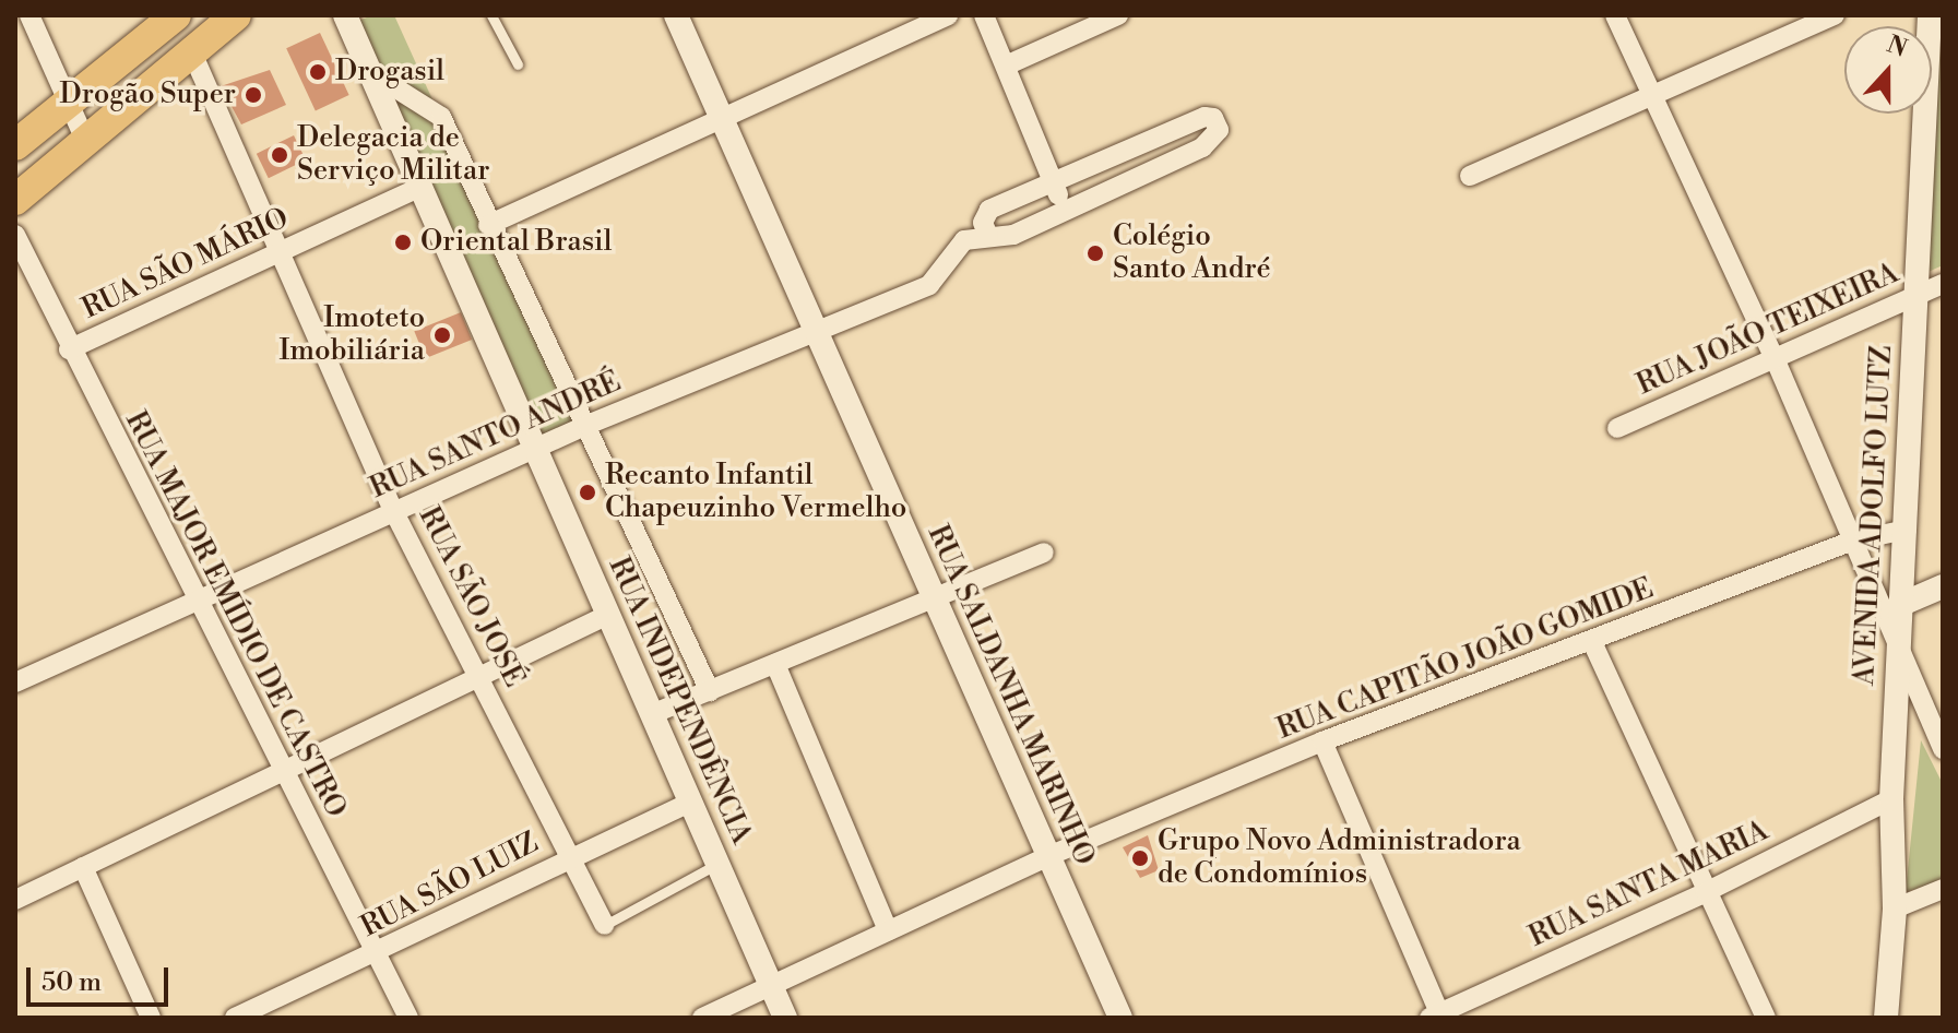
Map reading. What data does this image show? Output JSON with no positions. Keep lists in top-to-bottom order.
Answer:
{
  "streets": {
    "street": [
      "RUA SÃO MÁRIO",
      "RUA JOÃO TEIXEIRA",
      "RUA SANTO ANDRÉ",
      "AVENIDA ADOLFO LUTZ",
      "RUA SÃO JOSÉ",
      "RUA MAJOR EMÍDIO DE CASTRO",
      "RUA CAPITÃO JOÃO GOMIDE",
      "RUA SALDANHA MARINHO",
      "RUA INDEPENDÊNCIA",
      "RUA SANTA MARIA",
      "RUA SÃO LUIZ"
    ]
  },
  "crossings": [
    ["RUA SÃO MÁRIO", "RUA SÃO JOSÉ"],
    ["RUA SÃO MÁRIO", "RUA MAJOR EMÍDIO DE CASTRO"],
    ["RUA SÃO MÁRIO", "RUA INDEPENDÊNCIA"],
    ["RUA JOÃO TEIXEIRA", "AVENIDA ADOLFO LUTZ"],
    ["RUA SANTO ANDRÉ", "RUA SÃO JOSÉ"],
    ["RUA SANTO ANDRÉ", "RUA MAJOR EMÍDIO DE CASTRO"],
    ["RUA SANTO ANDRÉ", "RUA SALDANHA MARINHO"],
    ["RUA SANTO ANDRÉ", "RUA INDEPENDÊNCIA"],
    ["AVENIDA ADOLFO LUTZ", "RUA CAPITÃO JOÃO GOMIDE"],
    ["AVENIDA ADOLFO LUTZ", "RUA SANTA MARIA"],
    ["RUA SÃO JOSÉ", "RUA SÃO LUIZ"],
    ["RUA MAJOR EMÍDIO DE CASTRO", "RUA SÃO LUIZ"],
    ["RUA CAPITÃO JOÃO GOMIDE", "RUA SALDANHA MARINHO"],
    ["RUA CAPITÃO JOÃO GOMIDE", "RUA INDEPENDÊNCIA"],
    ["RUA INDEPENDÊNCIA", "RUA SÃO LUIZ"]
  ],
  "places": [
    "Drogasil",
    "Drogão Super",
    "Delegacia de Serviço Militar",
    "Oriental Brasil",
    "Colégio Santo André",
    "Imoteto Imobiliária",
    "Recanto Infantil Chapeuzinho Vermelho",
    "Grupo Novo Administradora de Condomínios"
  ],
  "scale_bar": "50 m",
  "north": "top"
}
